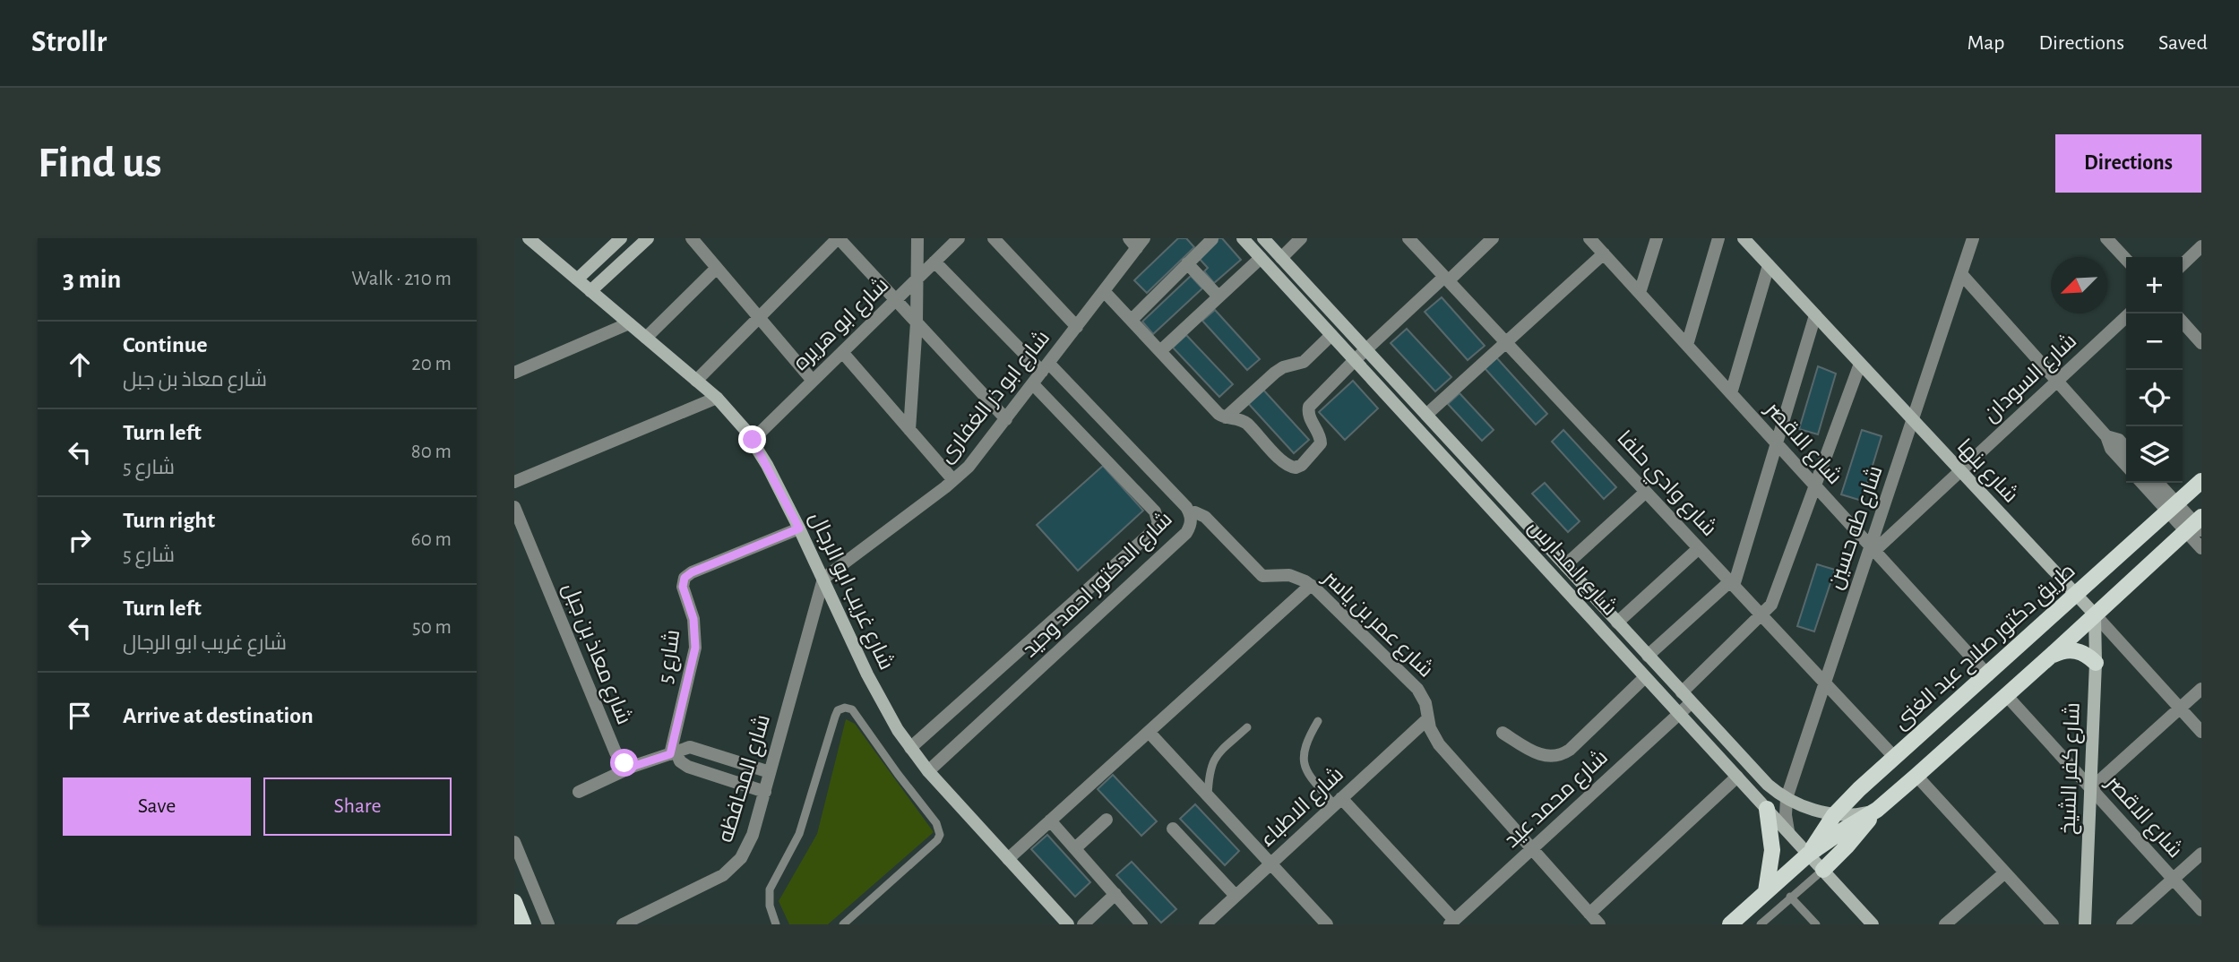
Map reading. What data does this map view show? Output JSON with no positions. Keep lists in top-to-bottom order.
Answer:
{
  "streets": {
    "main road": [
      "شارع بنها",
      "شارع المدارس",
      "شارع غريب ابو الرجال",
      "طريق دكتور صلاح عبد الغنى",
      "شارع كفر الشيخ"
    ],
    "street": [
      "شارع ابو هريره",
      "شارع السودان",
      "شارع ابو ذر الغفارى",
      "شارع الاقصر",
      "شارع وادي حلفا",
      "شارع طه حسين",
      "شارع الدكتور احمد وحيد",
      "شارع عمر بن ياسر",
      "شارع معاذ بن جبل",
      "شارع 5",
      "شارع المحافظه",
      "شارع محمد عيد",
      "شارع الاطباء"
    ]
  },
  "crossings": [
    ["شارع ابو هريره", "شارع الدكتور احمد وحيد"],
    ["شارع ابو هريره", "شارع غريب ابو الرجال"],
    ["شارع السودان", "شارع الاقصر"],
    ["شارع السودان", "شارع بنها"],
    ["شارع السودان", "شارع طه حسين"],
    ["شارع ابو ذر الغفارى", "شارع الدكتور احمد وحيد"],
    ["شارع ابو ذر الغفارى", "شارع غريب ابو الرجال"],
    ["شارع ابو ذر الغفارى", "شارع المحافظه"],
    ["شارع الاقصر", "شارع طه حسين"],
    ["شارع الاقصر", "طريق دكتور صلاح عبد الغنى"],
    ["شارع الاقصر", "شارع كفر الشيخ"],
    ["شارع الاقصر", "شارع محمد عيد"],
    ["شارع بنها", "شارع طه حسين"],
    ["شارع بنها", "طريق دكتور صلاح عبد الغنى"],
    ["شارع بنها", "شارع كفر الشيخ"],
    ["شارع بنها", "شارع محمد عيد"],
    ["شارع وادي حلفا", "شارع طه حسين"],
    ["شارع وادي حلفا", "طريق دكتور صلاح عبد الغنى"],
    ["شارع وادي حلفا", "شارع محمد عيد"],
    ["شارع طه حسين", "شارع المدارس"],
    ["شارع المدارس", "طريق دكتور صلاح عبد الغنى"],
    ["شارع المدارس", "شارع محمد عيد"],
    ["شارع الدكتور احمد وحيد", "شارع غريب ابو الرجال"],
    ["شارع الدكتور احمد وحيد", "شارع عمر بن ياسر"],
    ["شارع غريب ابو الرجال", "شارع 5"],
    ["شارع غريب ابو الرجال", "شارع المحافظه"],
    ["شارع عمر بن ياسر", "شارع محمد عيد"],
    ["شارع عمر بن ياسر", "شارع الاطباء"],
    ["طريق دكتور صلاح عبد الغنى", "شارع كفر الشيخ"]
  ],
  "north": "bottom left",
  "page": {
    "header": "Strollr",
    "nav": ["Map", "Directions", "Saved"],
    "buttons": [
      "Directions",
      ["Save", "Share"]
    ],
    "title": "Find us",
    "heading": ["3 min", "Walk · 210 m"],
    "map_buttons": ["+", "−"],
    "list": [
      ["Continue", "شارع معاذ بن جبل", "20 m"],
      ["Turn left", "شارع 5", "80 m"],
      ["Turn right", "شارع 5", "60 m"],
      ["Turn left", "شارع غريب ابو الرجال", "50 m"],
      "Arrive at destination"
    ]
  }
}
